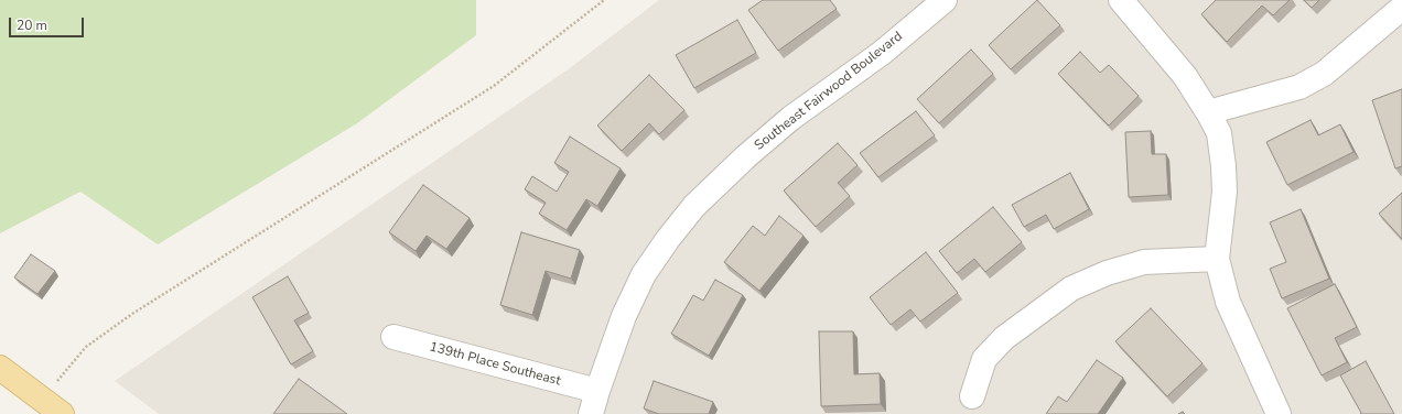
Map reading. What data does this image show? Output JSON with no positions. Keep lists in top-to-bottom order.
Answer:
{
  "streets": {
    "street": ["Southeast Fairwood Boulevard", "139th Place Southeast"]
  },
  "crossings": [
    ["Southeast Fairwood Boulevard", "139th Place Southeast"]
  ],
  "scale_bar": "20 m"
}
